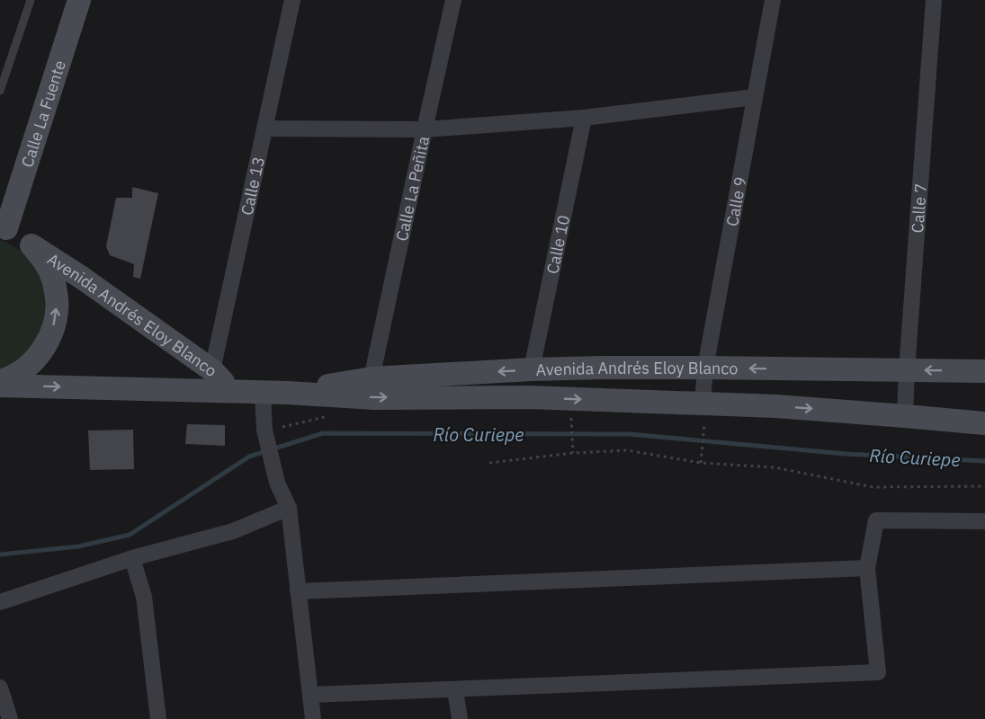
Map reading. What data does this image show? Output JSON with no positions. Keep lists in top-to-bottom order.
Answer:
{
  "streets": {
    "main road": ["Calle La Fuente", "Avenida Andrés Eloy Blanco"],
    "street": [
      "Calle 13",
      "Calle La Peñita",
      "Calle 9",
      "Calle 7",
      "Calle 10"
    ]
  },
  "crossings": [
    ["Calle La Fuente", "Avenida Andrés Eloy Blanco"],
    ["Calle 13", "Avenida Andrés Eloy Blanco"],
    ["Calle La Peñita", "Avenida Andrés Eloy Blanco"],
    ["Calle 9", "Avenida Andrés Eloy Blanco"],
    ["Calle 7", "Avenida Andrés Eloy Blanco"],
    ["Calle 10", "Avenida Andrés Eloy Blanco"]
  ],
  "water": ["Río Curiepe"]
}
